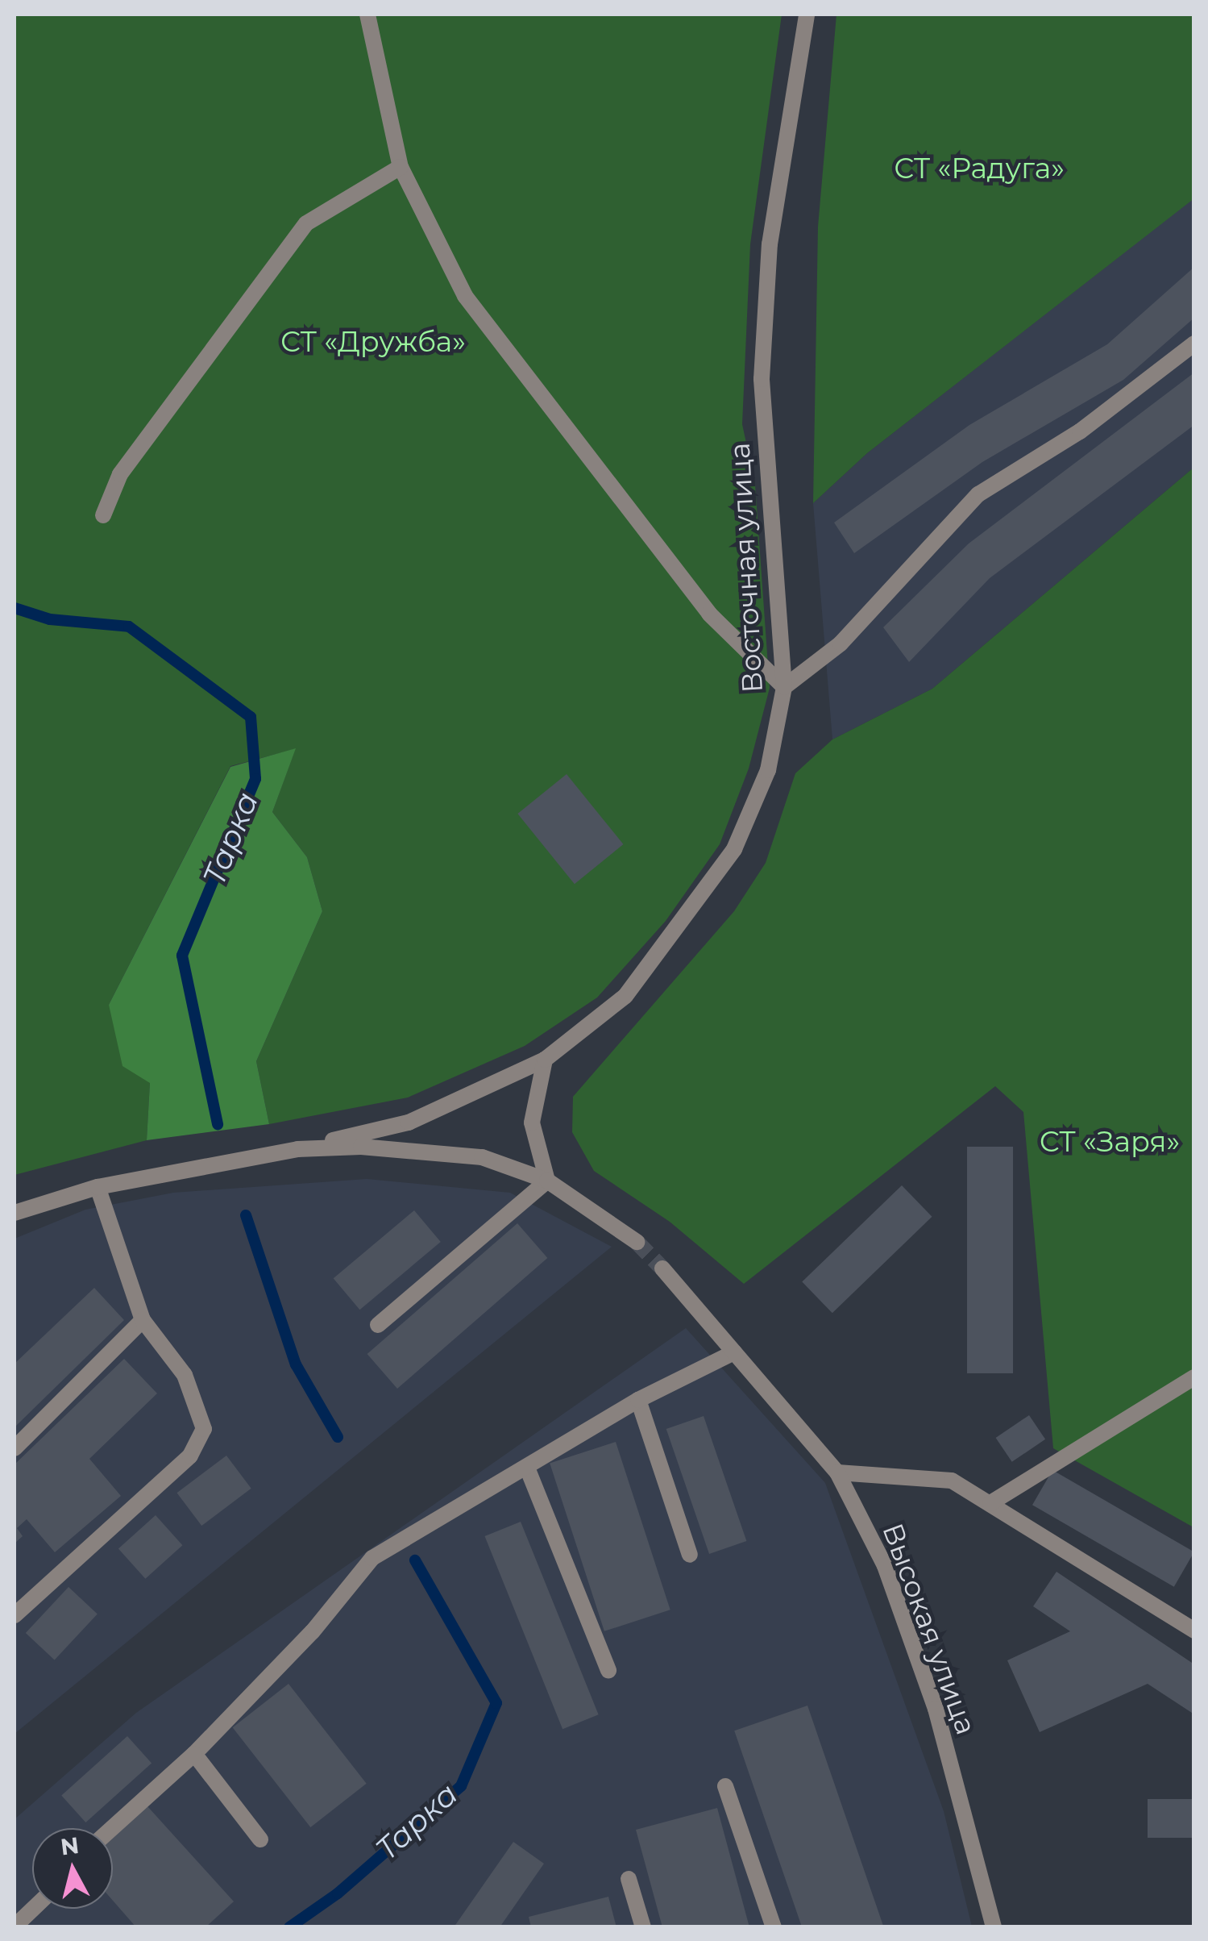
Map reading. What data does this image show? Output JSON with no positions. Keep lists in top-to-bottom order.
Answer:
{
  "streets": {
    "street": ["Восточная улица", "Высокая улица"]
  },
  "water": ["Тарка"],
  "parks": ["СТ «Радуга»", "СТ «Дружба»", "СТ «Заря»"],
  "north": "top"
}
